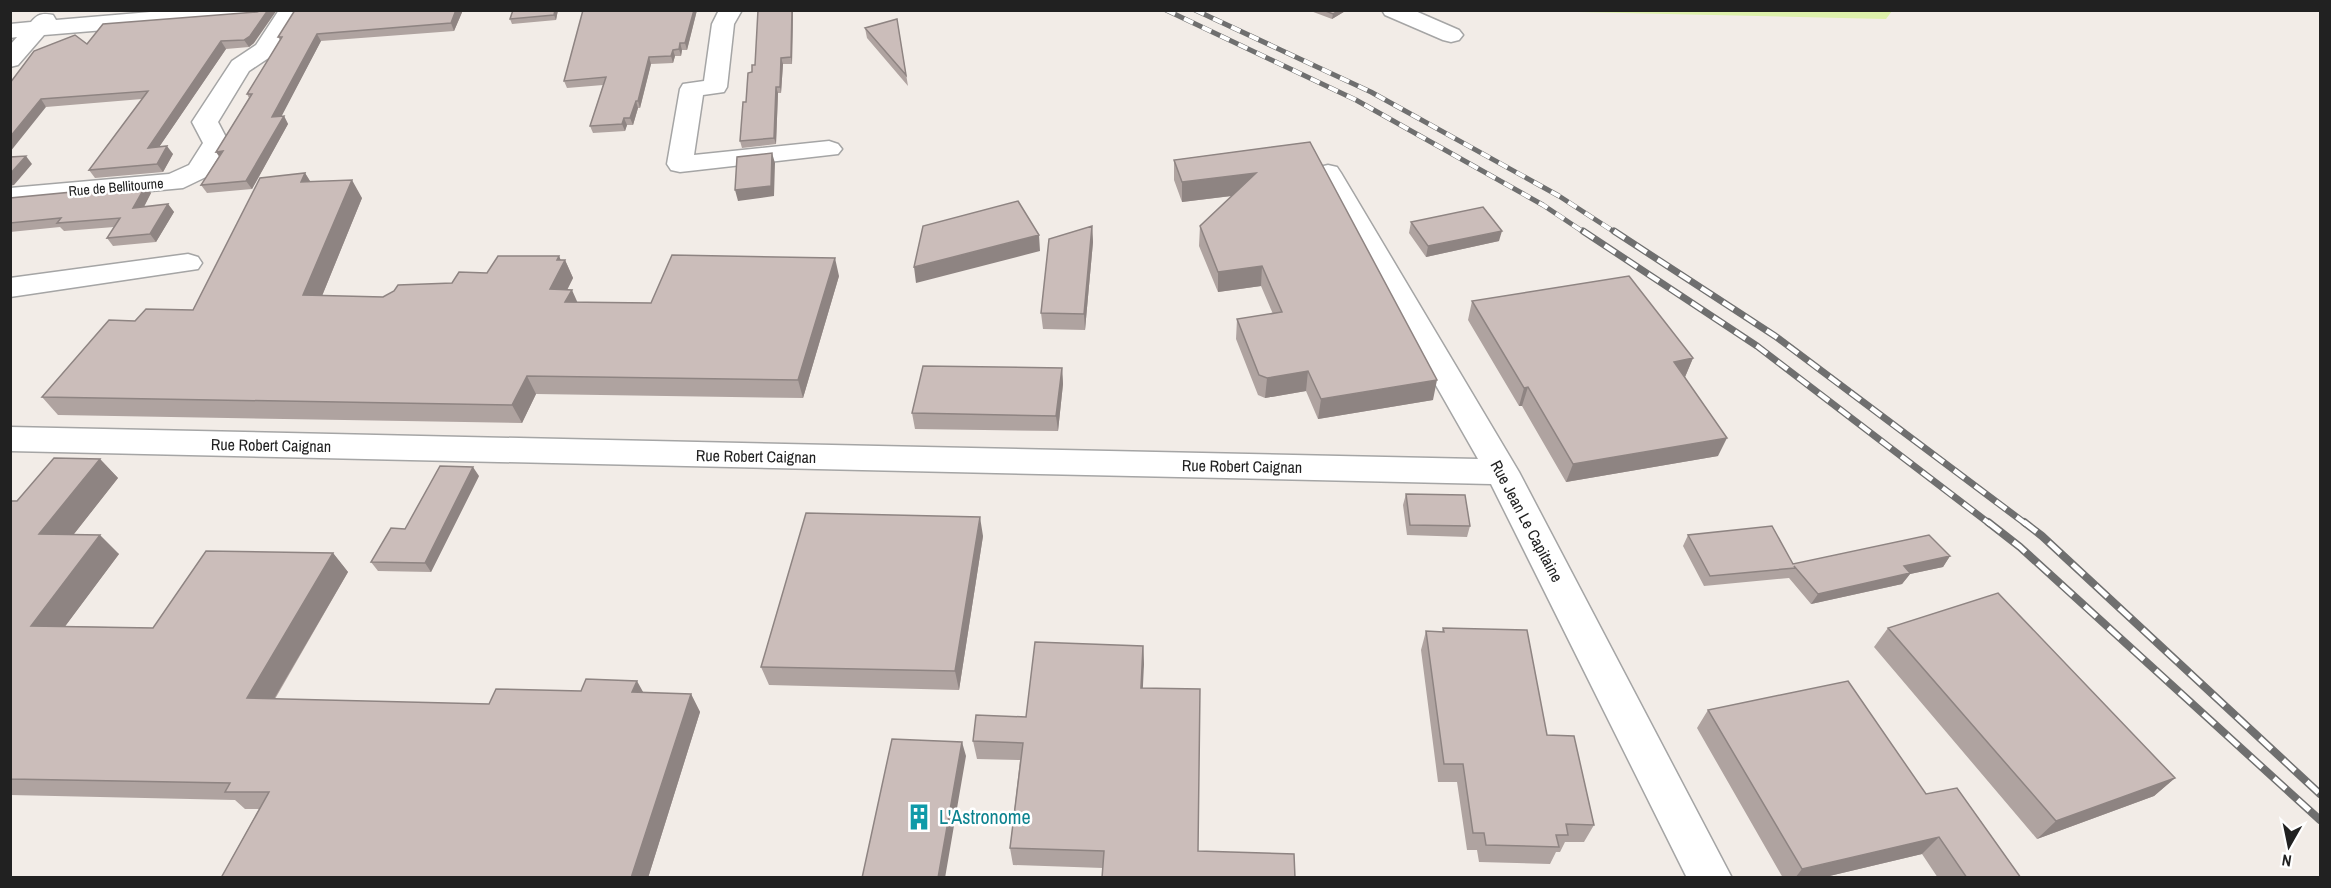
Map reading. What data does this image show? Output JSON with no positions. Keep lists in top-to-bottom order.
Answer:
{
  "streets": {
    "street": ["Rue de Bellitourne", "Rue Robert Caignan", "Rue Jean Le Capitaine"]
  },
  "crossings": [
    ["Rue Robert Caignan", "Rue Jean Le Capitaine"]
  ],
  "places": {
    "building": ["L'Astronome"]
  },
  "north": "bottom"
}
